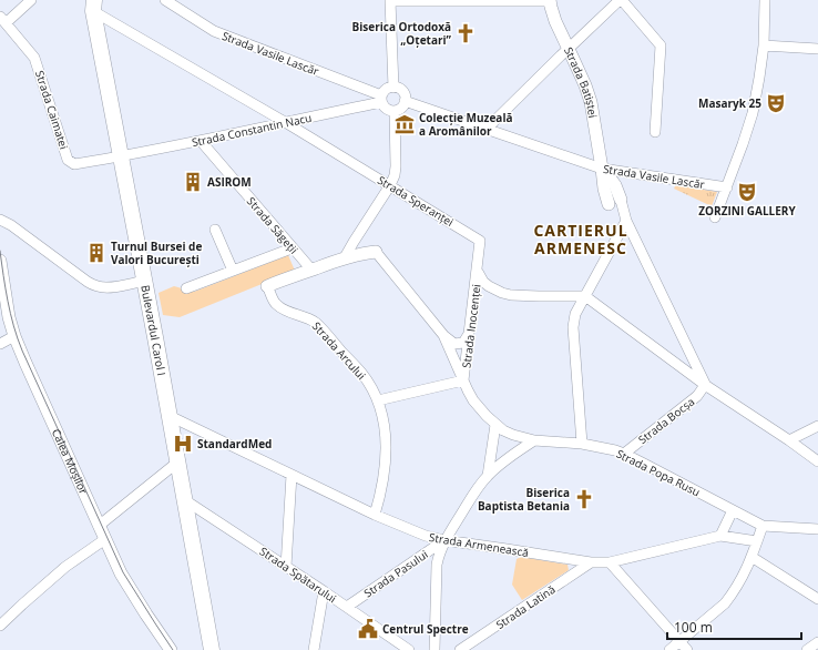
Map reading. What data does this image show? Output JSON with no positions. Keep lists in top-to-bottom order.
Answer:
{
  "streets": {
    "main road": ["Bulevardul Carol I"],
    "street": [
      "Strada Vasile Lascăr",
      "Strada Batiștei",
      "Strada Caimatei",
      "Strada Constantin Nacu",
      "Strada Speranței",
      "Strada Săgeții",
      "Strada Inocenței",
      "Strada Arcului",
      "Strada Bocșa",
      "Calea Moșilor",
      "Strada Popa Rusu",
      "Strada Armenească",
      "Strada Pasului",
      "Strada Spătarului",
      "Strada Latină"
    ]
  },
  "crossings": [
    ["Strada Vasile Lascăr", "Strada Batiștei"],
    ["Strada Vasile Lascăr", "Strada Constantin Nacu"],
    ["Strada Caimatei", "Strada Constantin Nacu"],
    ["Strada Caimatei", "Bulevardul Carol I"],
    ["Strada Constantin Nacu", "Strada Speranței"],
    ["Strada Constantin Nacu", "Strada Săgeții"],
    ["Strada Constantin Nacu", "Bulevardul Carol I"],
    ["Strada Speranței", "Strada Inocenței"],
    ["Strada Speranței", "Bulevardul Carol I"],
    ["Strada Inocenței", "Strada Popa Rusu"],
    ["Bulevardul Carol I", "Strada Armenească"],
    ["Bulevardul Carol I", "Strada Spătarului"],
    ["Strada Arcului", "Strada Armenească"],
    ["Strada Bocșa", "Strada Popa Rusu"],
    ["Strada Armenească", "Strada Pasului"],
    ["Strada Armenească", "Strada Latină"],
    ["Strada Pasului", "Strada Spătarului"]
  ],
  "districts": ["CARTIERUL ARMENESC"],
  "places": {
    "church": ["Biserica Ortodoxă „Oțetari”", "Biserica Baptista Betania"],
    "theatre": ["Masaryk 25", "ZORZINI GALLERY"],
    "museum": ["Colecție Muzeală a Aromânilor"],
    "building": ["ASIROM", "Turnul Bursei de Valori București"],
    "hospital": ["StandardMed"],
    "public building": ["Centrul Spectre"]
  },
  "scale_bar": "100 m"
}
